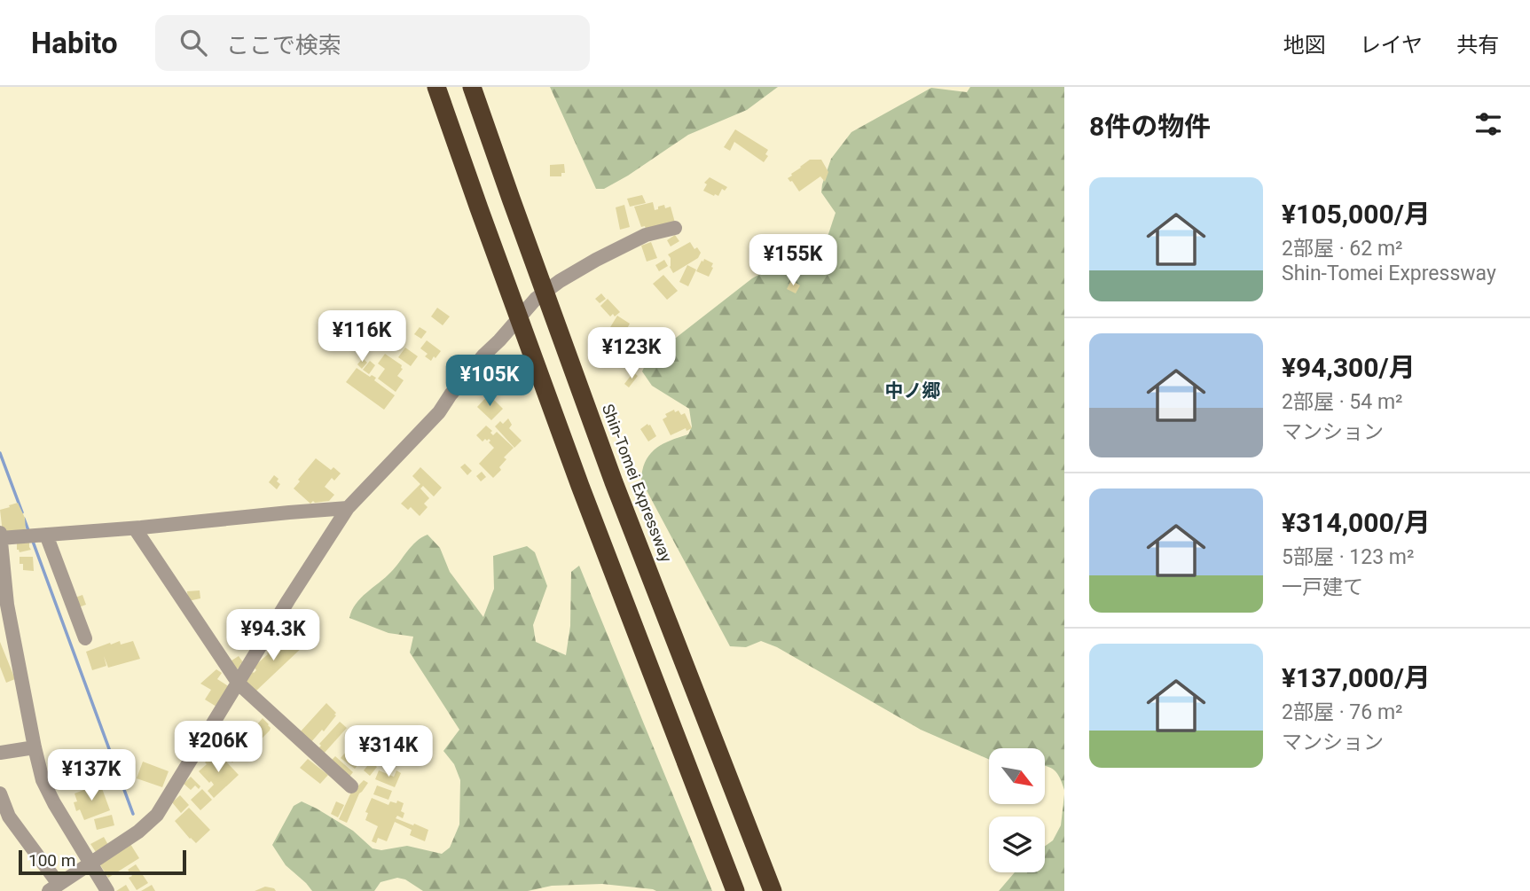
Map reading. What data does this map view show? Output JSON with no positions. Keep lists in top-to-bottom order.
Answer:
{
  "streets": {
    "highway": ["Shin-Tomei Expressway"]
  },
  "districts": ["中ノ郷"],
  "scale_bar": "100 m",
  "north": "bottom right",
  "page": {
    "header": "Habito",
    "search": "ここで検索",
    "nav": ["地図", "レイヤ", "共有"],
    "heading": "8件の物件",
    "list": [
      {
        "name": "¥105,000/月",
        "note": "2部屋 · 62 m² · Shin-Tomei Expressway"
      },
      {
        "name": "¥94,300/月",
        "note": "2部屋 · 54 m² · マンション"
      },
      {
        "name": "¥314,000/月",
        "note": "5部屋 · 123 m² · 一戸建て"
      },
      {
        "name": "¥137,000/月",
        "note": "2部屋 · 76 m² · マンション"
      }
    ],
    "price": [
      "¥155K",
      "¥116K",
      "¥123K",
      "¥105K",
      "¥94.3K",
      "¥206K",
      "¥314K",
      "¥137K"
    ],
    "scale": "100 m"
  }
}
